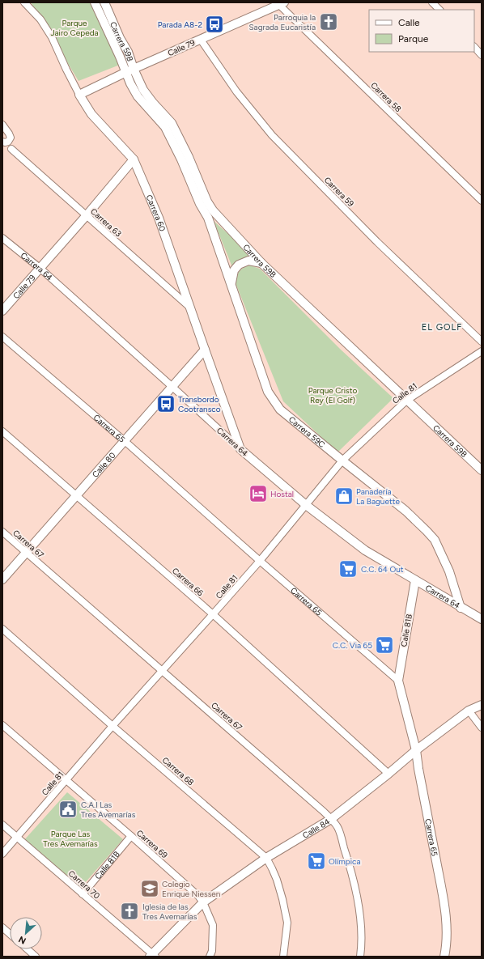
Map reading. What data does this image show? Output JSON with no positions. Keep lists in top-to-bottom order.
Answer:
{
  "streets": {
    "street": [
      "Carrera 59B",
      "Calle 79",
      "Carrera 58",
      "Carrera 59",
      "Carrera 60",
      "Carrera 63",
      "Carrera 64",
      "Calle 81",
      "Carrera 65",
      "Carrera 59C",
      "Calle 80",
      "Carrera 67",
      "Carrera 66",
      "Calle 81B",
      "Carrera 68",
      "Calle 84",
      "Carrera 69",
      "Carrera 70"
    ]
  },
  "crossings": [
    ["Carrera 59B", "Calle 79"],
    ["Carrera 59B", "Calle 81"],
    ["Carrera 59B", "Carrera 59C"],
    ["Calle 79", "Carrera 58"],
    ["Calle 79", "Carrera 59"],
    ["Calle 79", "Carrera 60"],
    ["Calle 79", "Carrera 63"],
    ["Calle 79", "Carrera 64"],
    ["Carrera 60", "Carrera 63"],
    ["Carrera 60", "Carrera 64"],
    ["Carrera 60", "Calle 80"],
    ["Carrera 64", "Calle 81"],
    ["Carrera 64", "Carrera 59C"],
    ["Carrera 64", "Calle 80"],
    ["Carrera 64", "Calle 81B"],
    ["Calle 81", "Carrera 65"],
    ["Calle 81", "Carrera 59C"],
    ["Calle 81", "Carrera 67"],
    ["Calle 81", "Carrera 66"],
    ["Calle 81", "Carrera 68"],
    ["Calle 81", "Carrera 69"],
    ["Calle 81", "Carrera 70"],
    ["Carrera 65", "Calle 80"],
    ["Carrera 65", "Calle 81B"],
    ["Carrera 65", "Calle 84"],
    ["Calle 80", "Carrera 67"],
    ["Calle 80", "Carrera 66"],
    ["Carrera 67", "Calle 84"],
    ["Carrera 66", "Calle 84"],
    ["Calle 81B", "Carrera 69"],
    ["Calle 81B", "Carrera 70"],
    ["Carrera 68", "Calle 84"],
    ["Calle 84", "Carrera 69"],
    ["Calle 84", "Carrera 70"]
  ],
  "districts": ["EL GOLF"],
  "parks": ["Parque Jairo Cepeda", "Parque Cristo Rey (El Golf)", "Parque Las Tres Avemarías"],
  "places": {
    "church": ["Parroquia la Sagrada Eucaristía", "Iglesia de las Tres Avemarías"],
    "bus stop": ["Parada A8-2", "Transbordo Cootransco"],
    "hotel": ["Hostal"],
    "shop": ["Panadería La Baguette"],
    "supermarket": ["C.C. 64 Out", "C.C. Via 65", "Olímpica"],
    "public building": ["C.A.I Las Tres Avemarías"],
    "school or university": ["Colegio Enrique Niessen"]
  },
  "legend": ["Calle", "Parque"],
  "north": "bottom left"
}
